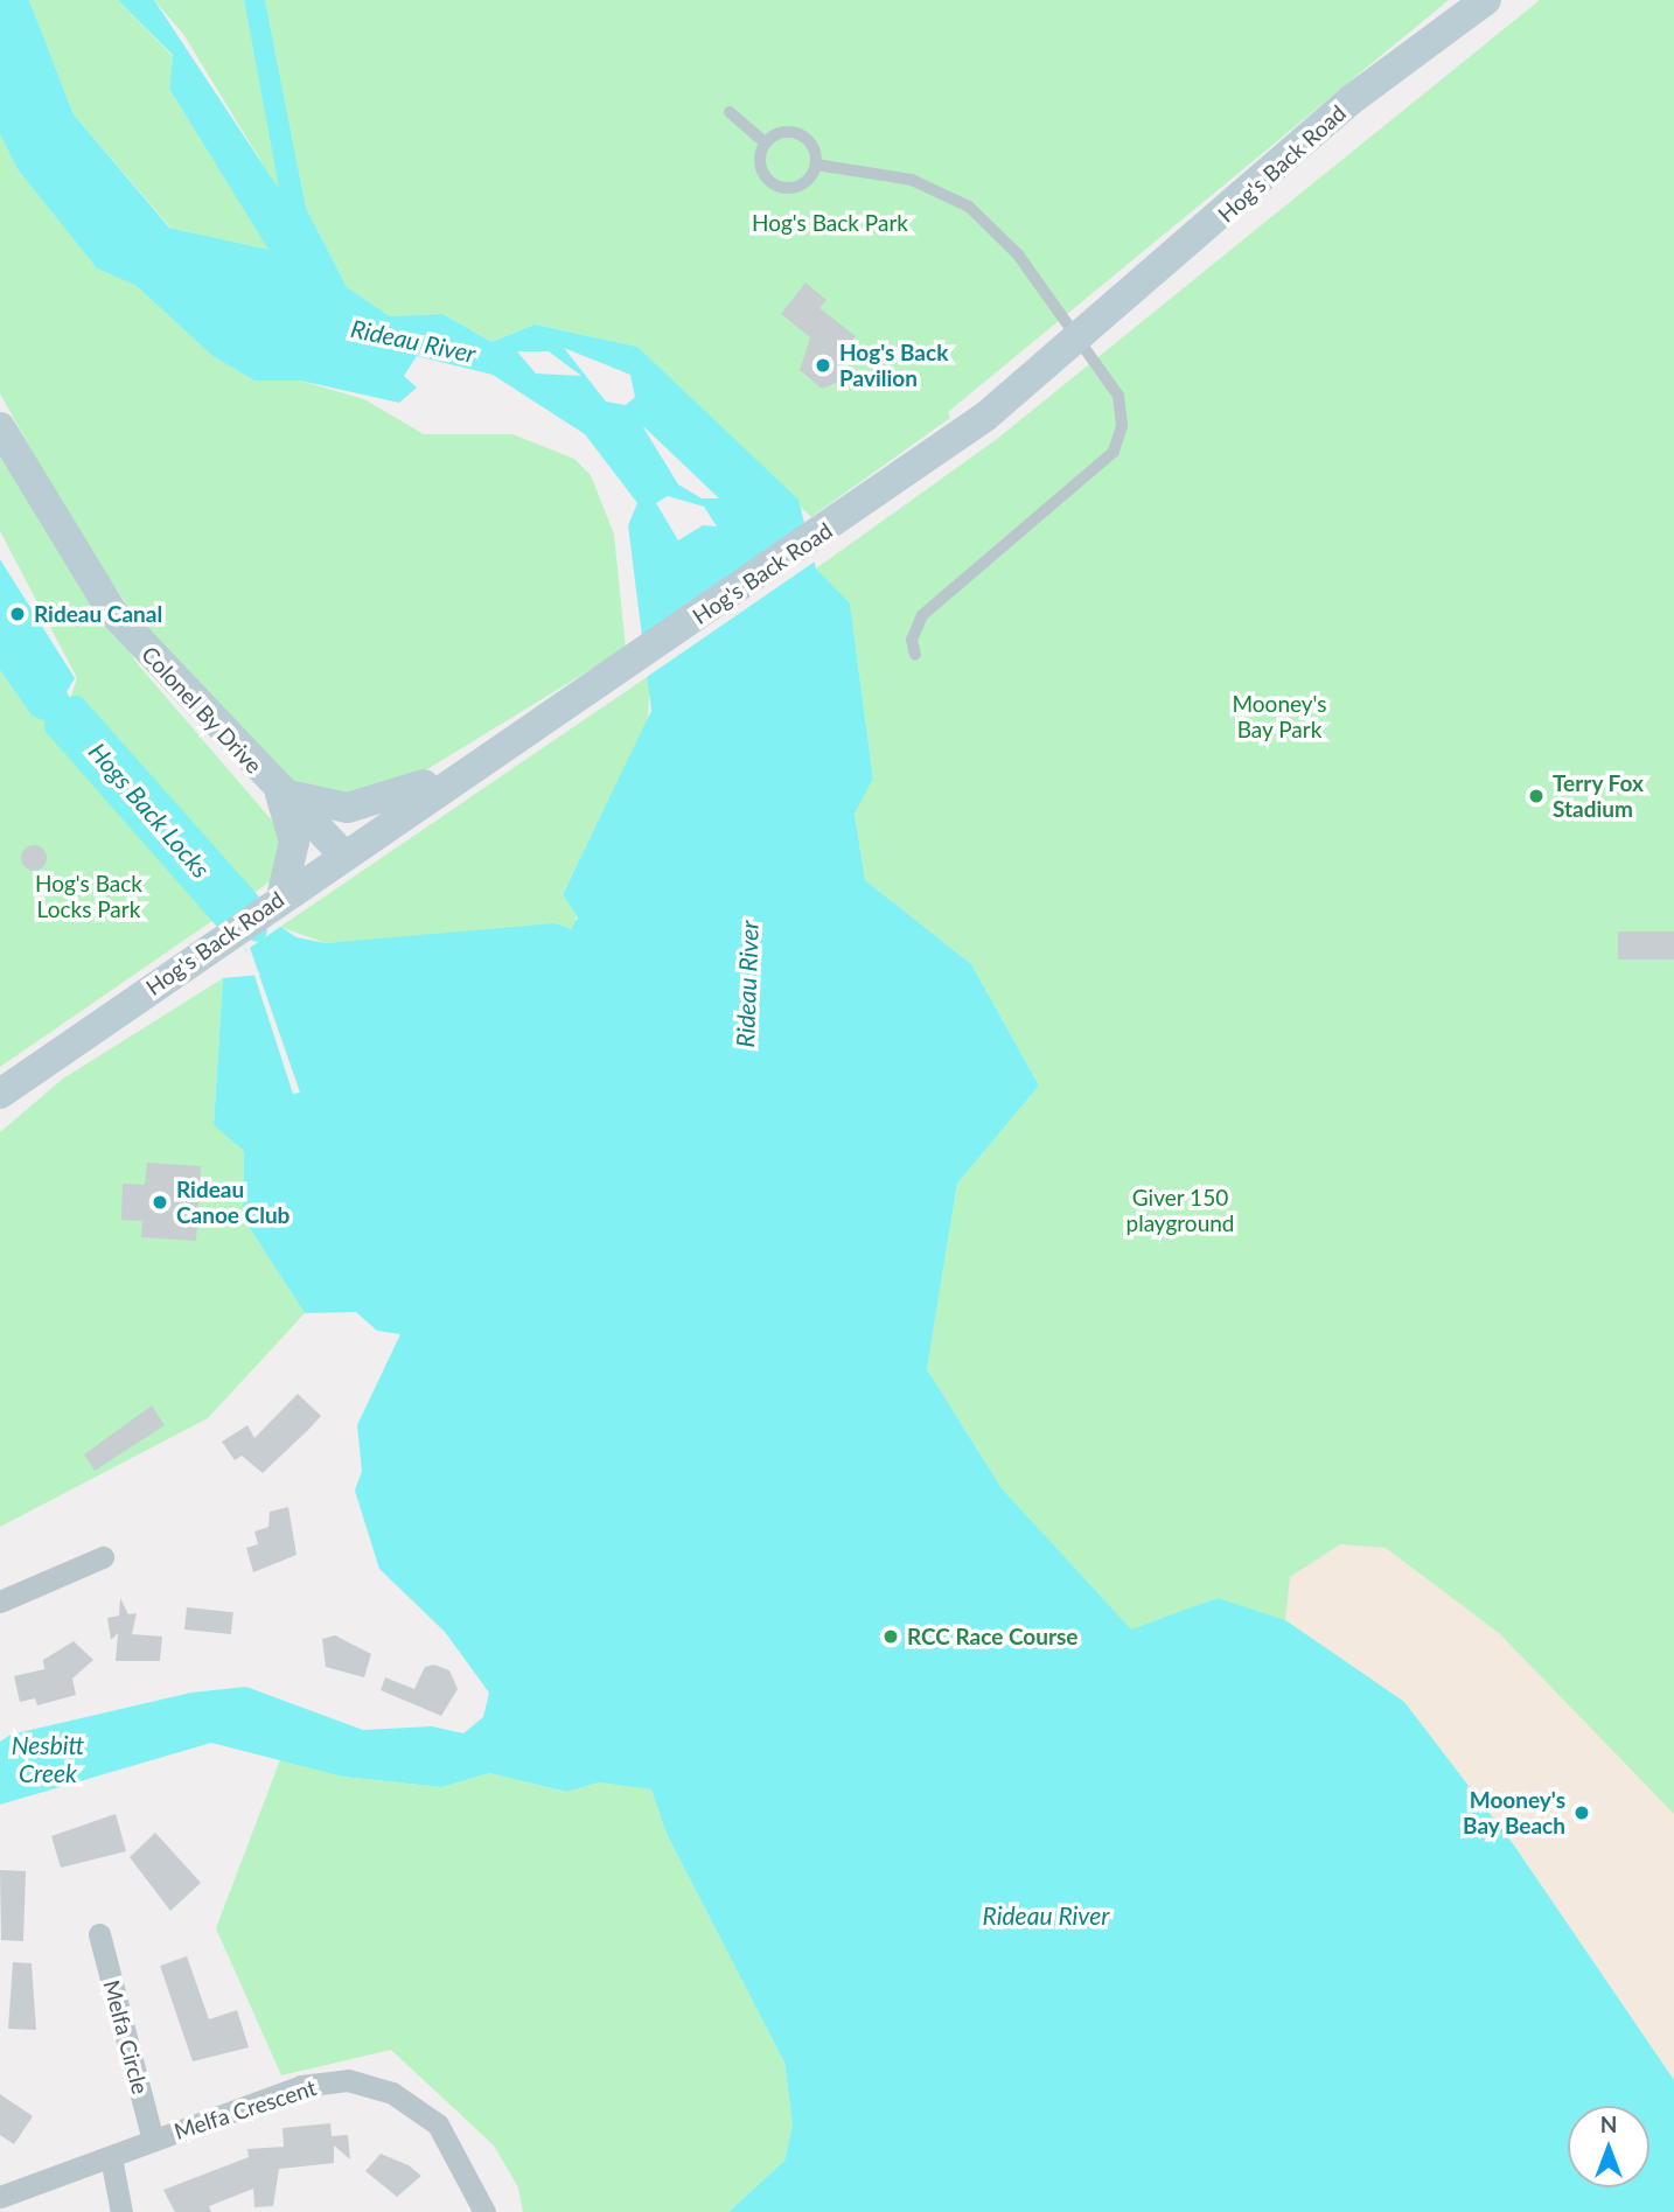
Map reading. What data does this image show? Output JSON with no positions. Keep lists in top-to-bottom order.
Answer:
{
  "streets": {
    "main road": ["Hog's Back Road", "Colonel By Drive"],
    "street": ["Melfa Circle", "Melfa Crescent"]
  },
  "crossings": [
    ["Hog's Back Road", "Colonel By Drive"],
    ["Melfa Circle", "Melfa Crescent"]
  ],
  "water": ["Rideau River", "Hogs Back Locks", "Nesbitt Creek"],
  "parks": [
    "Hog's Back Park",
    "Mooney's Bay Park",
    "Hog's Back Locks Park",
    "Giver 150 playground"
  ],
  "places": [
    "Hog's Back Pavilion",
    "Rideau Canal",
    "Terry Fox Stadium",
    "Rideau Canoe Club",
    "RCC Race Course",
    "Mooney's Bay Beach"
  ],
  "north": "top"
}
